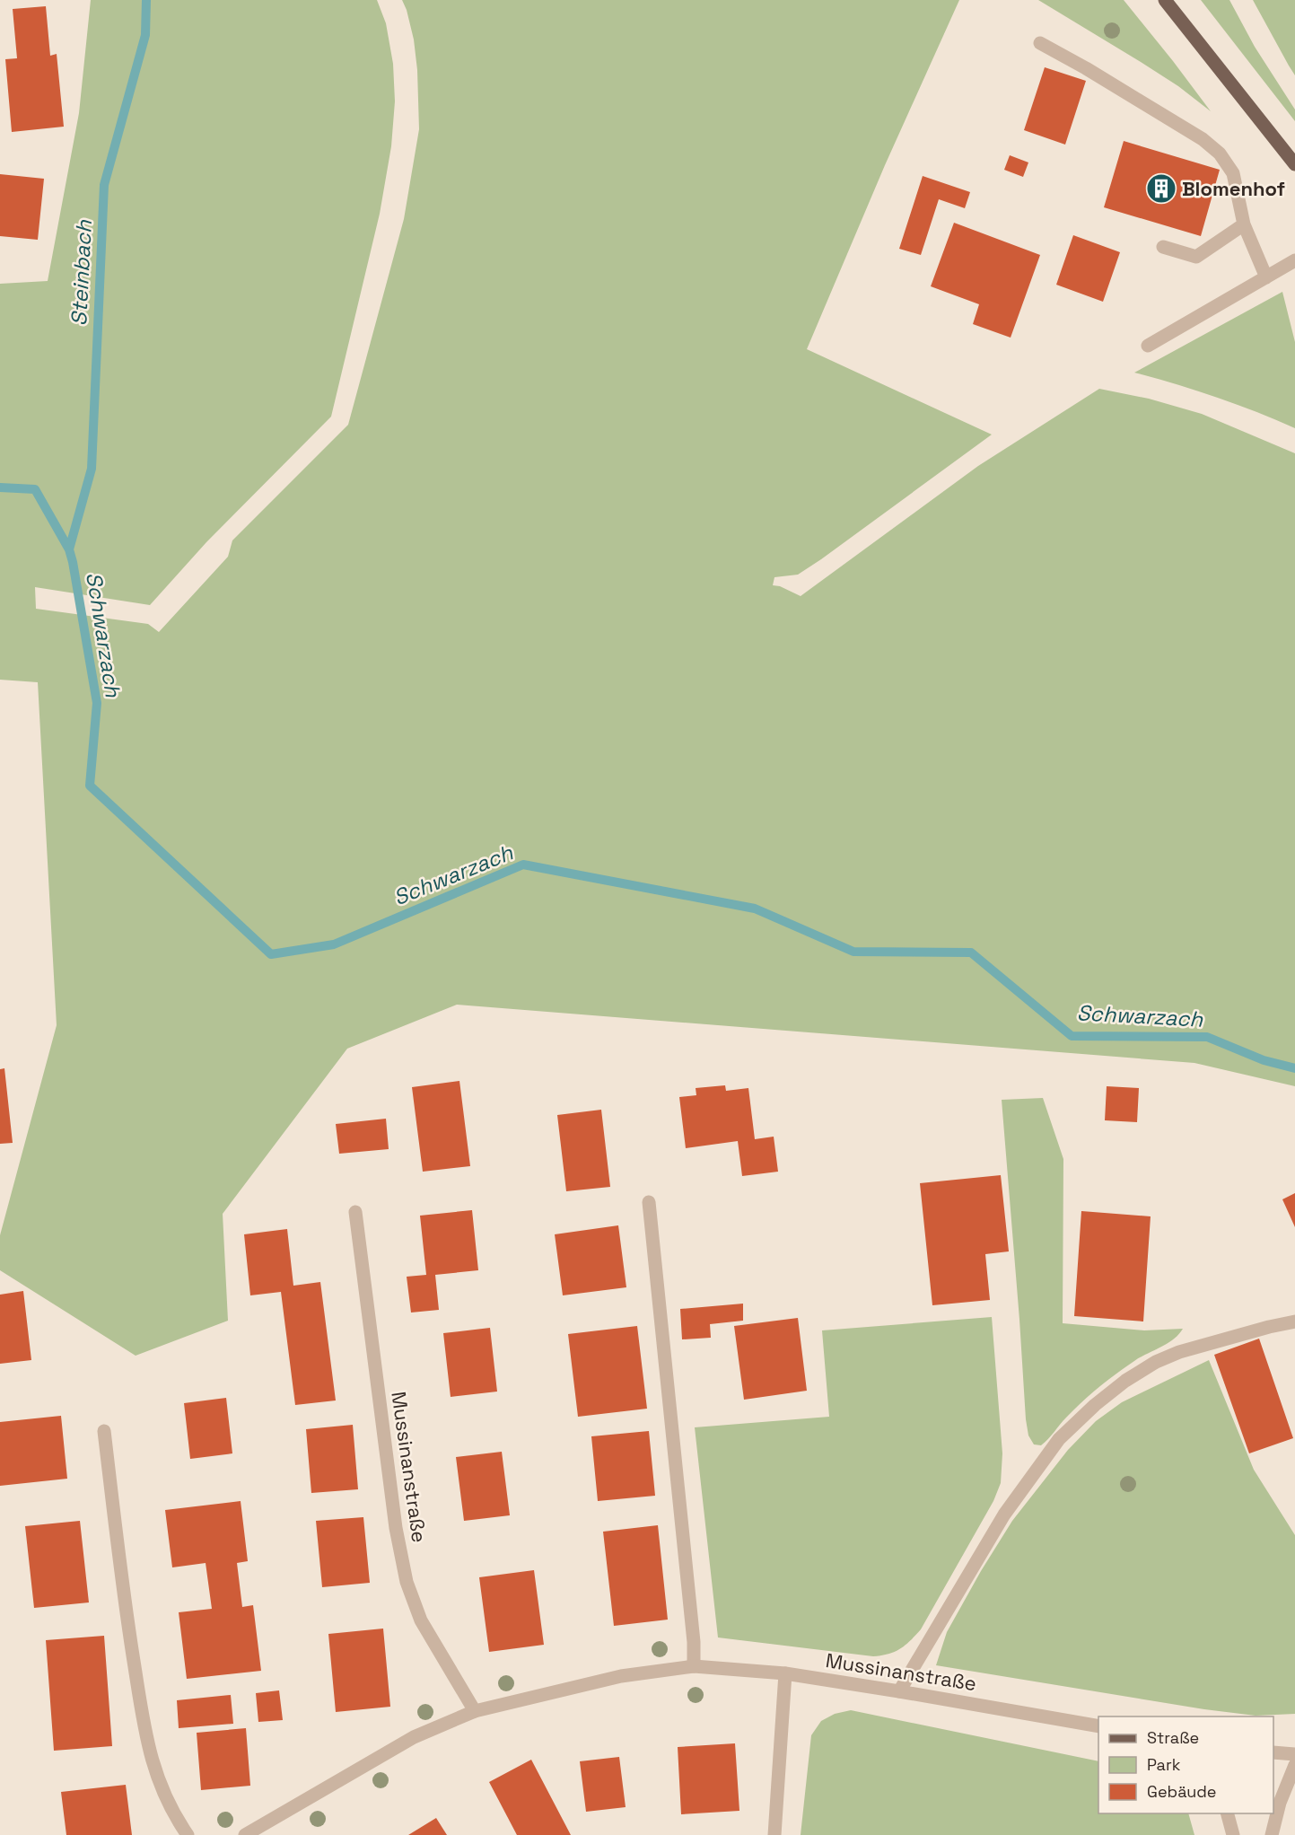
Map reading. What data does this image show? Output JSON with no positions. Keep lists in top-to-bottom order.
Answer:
{
  "streets": {
    "street": ["Mussinanstraße"]
  },
  "water": ["Steinbach", "Schwarzach"],
  "places": {
    "building": ["Blomenhof"]
  },
  "legend": ["Straße", "Park", "Gebäude"]
}
